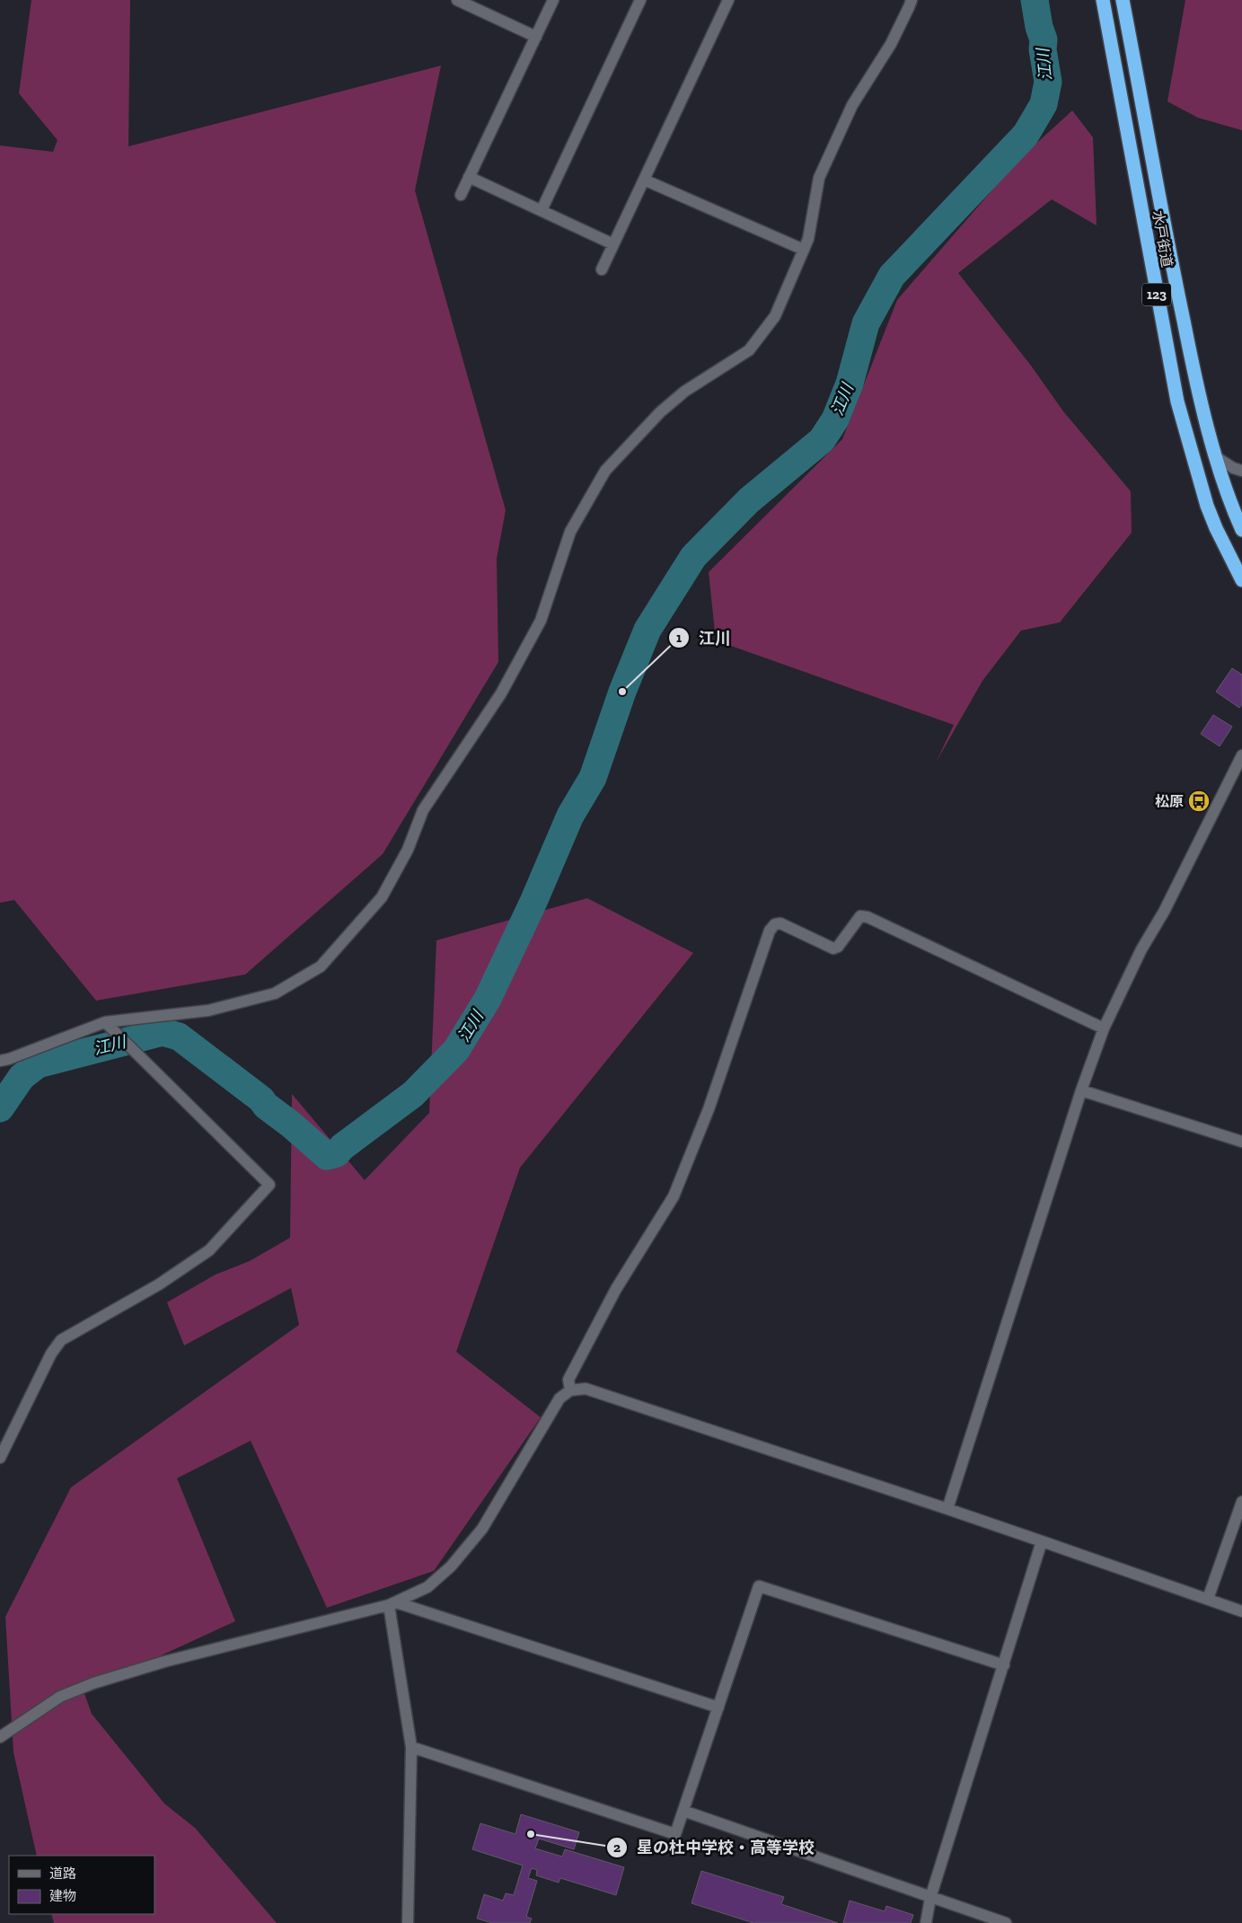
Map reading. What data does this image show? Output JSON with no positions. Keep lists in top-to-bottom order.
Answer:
{
  "streets": {
    "highway": ["水戸街道", "123"]
  },
  "water": ["江川"],
  "places": {
    "other": ["江川", "星の杜中学校・高等学校"],
    "bus stop": ["松原"]
  },
  "legend": ["道路", "建物"]
}
